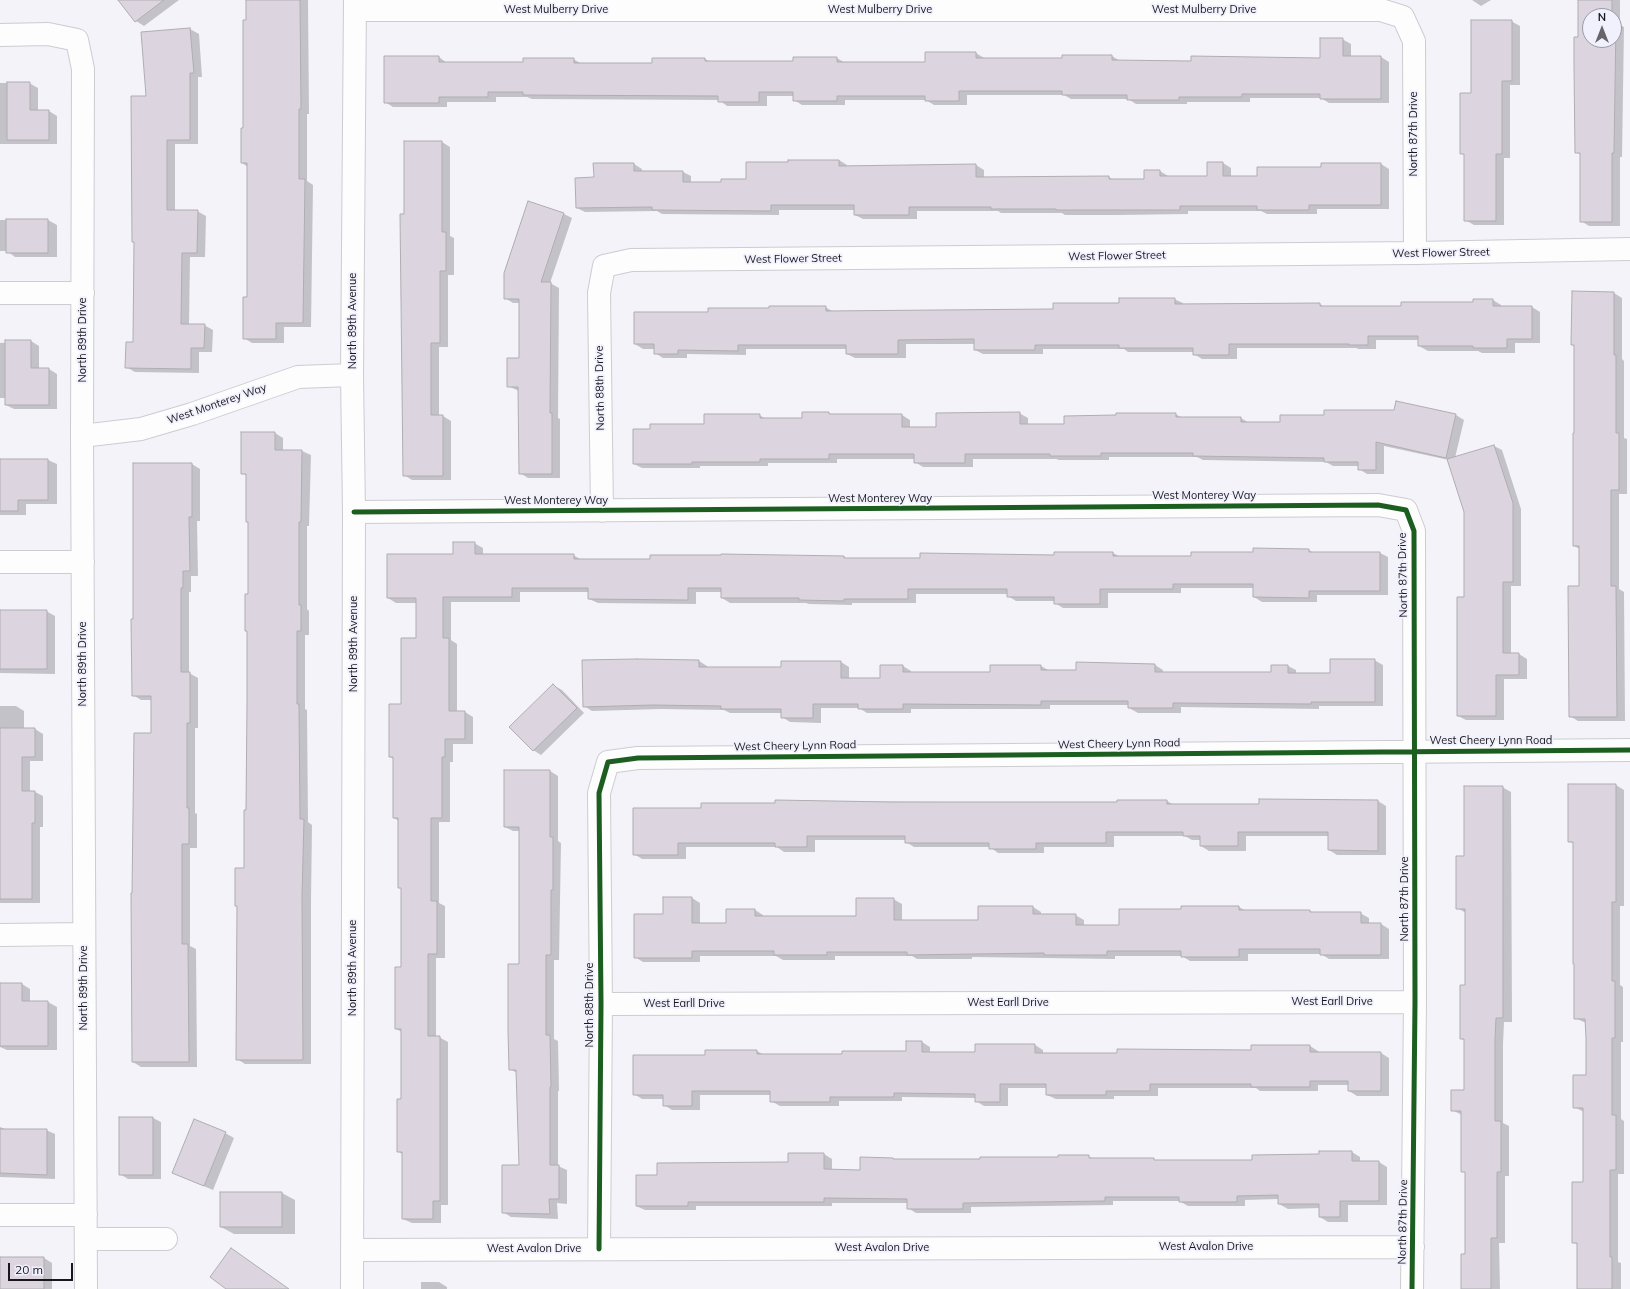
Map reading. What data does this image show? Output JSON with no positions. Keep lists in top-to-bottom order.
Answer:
{
  "streets": {
    "street": [
      "West Mulberry Drive",
      "North 87th Drive",
      "West Flower Street",
      "North 89th Avenue",
      "North 89th Drive",
      "North 88th Drive",
      "West Monterey Way",
      "West Cheery Lynn Road",
      "West Earll Drive",
      "West Avalon Drive"
    ]
  },
  "crossings": [
    ["West Mulberry Drive", "North 87th Drive"],
    ["West Mulberry Drive", "North 89th Avenue"],
    ["North 87th Drive", "West Flower Street"],
    ["North 87th Drive", "West Monterey Way"],
    ["North 87th Drive", "West Cheery Lynn Road"],
    ["North 87th Drive", "West Earll Drive"],
    ["North 87th Drive", "West Avalon Drive"],
    ["West Flower Street", "North 88th Drive"],
    ["North 89th Avenue", "West Monterey Way"],
    ["North 89th Avenue", "West Avalon Drive"],
    ["North 89th Drive", "West Monterey Way"],
    ["North 88th Drive", "West Monterey Way"],
    ["North 88th Drive", "West Cheery Lynn Road"],
    ["North 88th Drive", "West Earll Drive"],
    ["North 88th Drive", "West Avalon Drive"]
  ],
  "scale_bar": "20 m",
  "north": "top"
}
